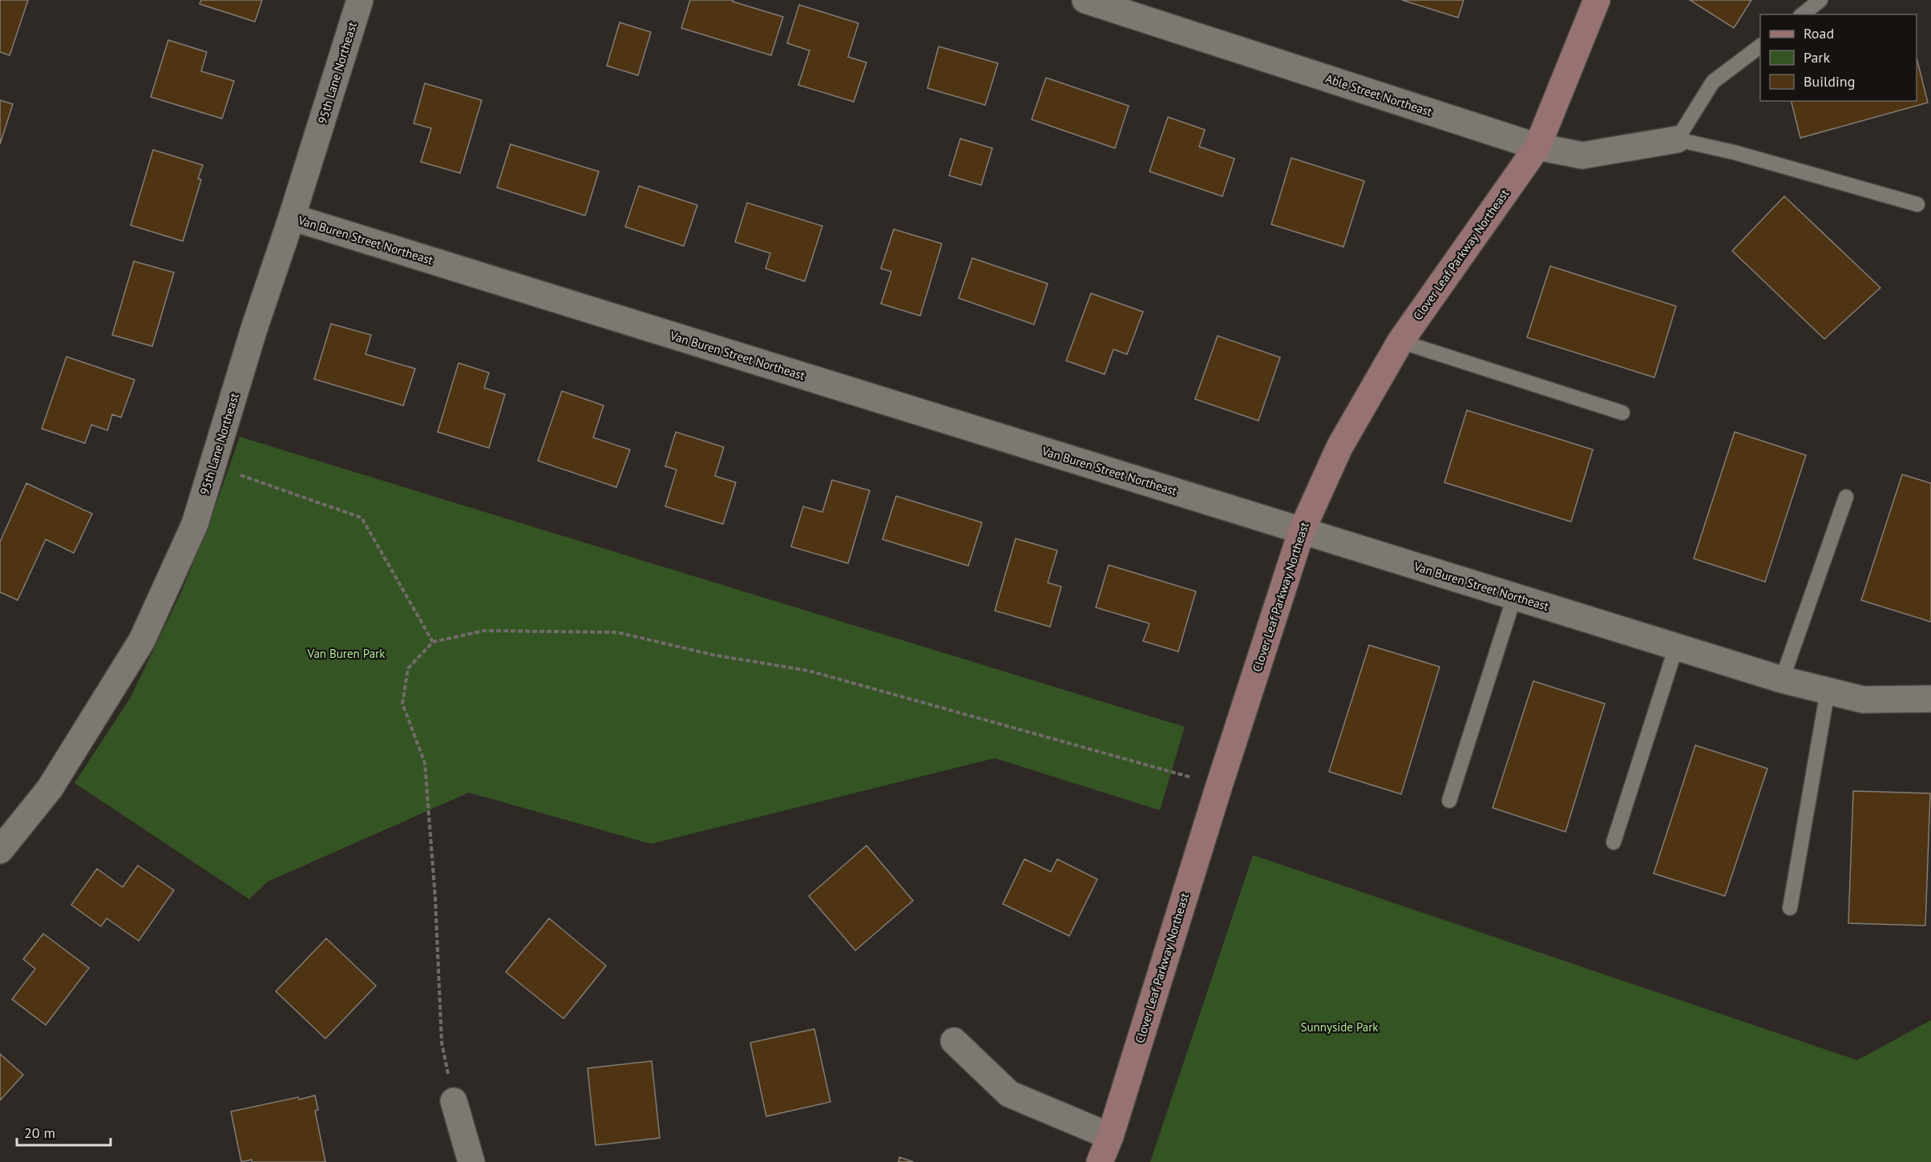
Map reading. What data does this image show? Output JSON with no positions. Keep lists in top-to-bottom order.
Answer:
{
  "streets": {
    "street": [
      "95th Lane Northeast",
      "Able Street Northeast",
      "Van Buren Street Northeast",
      "Clover Leaf Parkway Northeast"
    ]
  },
  "crossings": [
    ["95th Lane Northeast", "Van Buren Street Northeast"],
    ["Able Street Northeast", "Clover Leaf Parkway Northeast"],
    ["Van Buren Street Northeast", "Clover Leaf Parkway Northeast"]
  ],
  "parks": ["Van Buren Park", "Sunnyside Park"],
  "legend": ["Road", "Park", "Building"],
  "scale_bar": "20 m"
}
